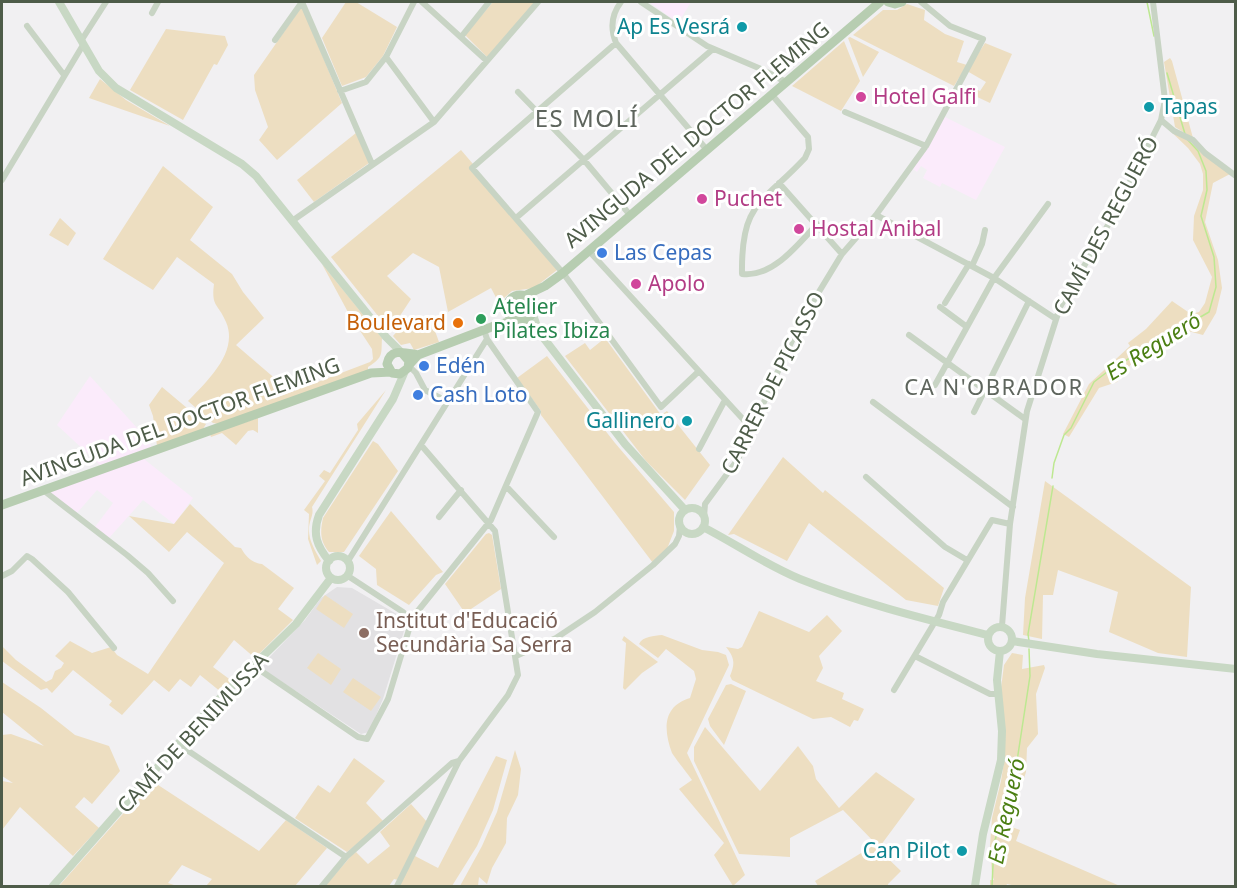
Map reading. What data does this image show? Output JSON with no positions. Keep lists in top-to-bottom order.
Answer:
{
  "streets": {
    "main road": ["AVINGUDA DEL DOCTOR FLEMING"],
    "street": ["CAMÍ DES REGUERÓ", "CARRER DE PICASSO", "CAMÍ DE BENIMUSSA"]
  },
  "districts": ["ES MOLÍ", "CA N'OBRADOR"],
  "water": ["Es Regueró"],
  "places": [
    "Ap Es Vesrá",
    "Hotel Galfi",
    "Tapas",
    "Puchet",
    "Hostal Anibal",
    "Las Cepas",
    "Apolo",
    "Atelier Pilates Ibiza",
    "Boulevard",
    "Edén",
    "Cash Loto",
    "Gallinero",
    "Institut d'Educació Secundària Sa Serra",
    "Can Pilot"
  ]
}
